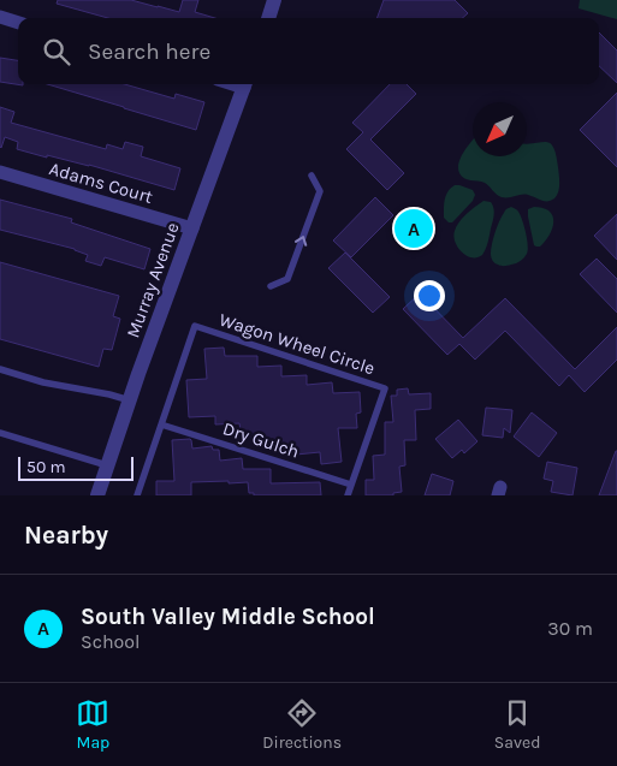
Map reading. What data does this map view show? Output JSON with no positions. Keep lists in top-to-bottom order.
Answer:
{
  "streets": {
    "street": ["Adams Court", "Murray Avenue"],
    "lane": ["Wagon Wheel Circle", "Dry Gulch"]
  },
  "crossings": [
    ["Adams Court", "Murray Avenue"],
    ["Wagon Wheel Circle", "Dry Gulch"]
  ],
  "scale_bar": "50 m",
  "north": "bottom left",
  "page": {
    "search": "Search here",
    "pins": "A",
    "scale": "50 m",
    "heading": "Nearby",
    "list": [
      {
        "mark": "A",
        "name": "South Valley Middle School",
        "note": "School",
        "value": "30 m"
      }
    ],
    "nav": ["Map", "Directions", "Saved"]
  }
}
